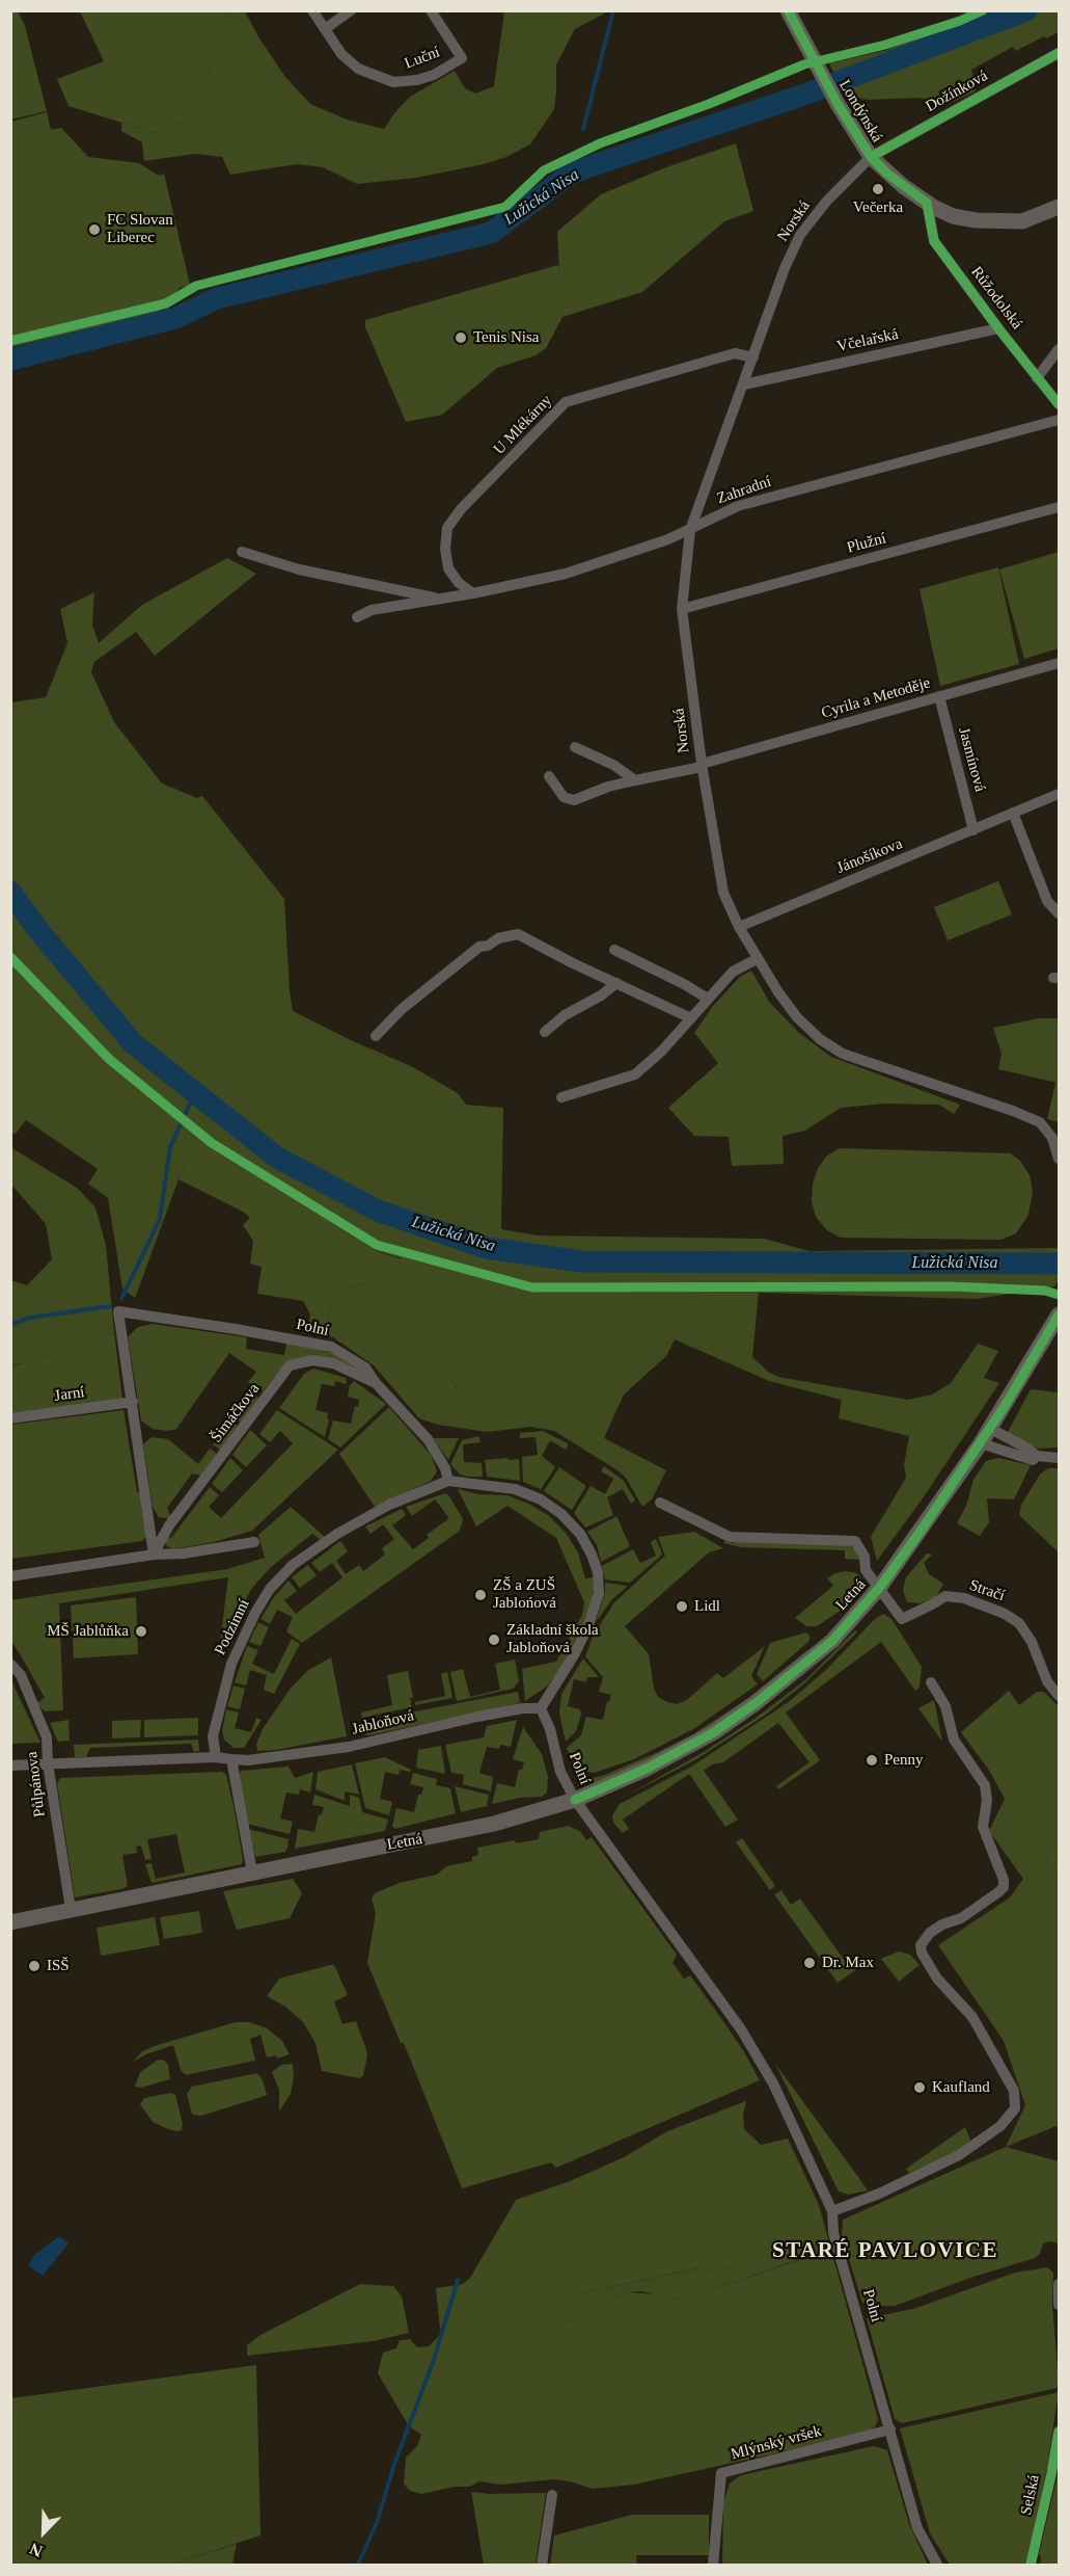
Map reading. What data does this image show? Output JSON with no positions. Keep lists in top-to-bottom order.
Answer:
{
  "streets": {
    "street": [
      "Luční",
      "Dožínková",
      "Londýnská",
      "Norská",
      "Růžodolská",
      "Včelařská",
      "U Mlékárny",
      "Zahradní",
      "Plužní",
      "Cyrila a Metoděje",
      "Jasmínová",
      "Jánošíkova",
      "Polní",
      "Jarní",
      "Šimáčkova",
      "Stračí",
      "Letná",
      "Podzimní",
      "Jabloňová",
      "Půlpánova",
      "Mlýnský vršek",
      "Selská"
    ]
  },
  "crossings": [
    ["Dožínková", "Londýnská"],
    ["Dožínková", "Norská"],
    ["Londýnská", "Norská"],
    ["Londýnská", "Růžodolská"],
    ["Norská", "Včelařská"],
    ["Norská", "U Mlékárny"],
    ["Norská", "Zahradní"],
    ["Norská", "Plužní"],
    ["Norská", "Cyrila a Metoděje"],
    ["Norská", "Jánošíkova"],
    ["Růžodolská", "Včelařská"],
    ["U Mlékárny", "Zahradní"],
    ["Cyrila a Metoděje", "Jasmínová"],
    ["Jasmínová", "Jánošíkova"],
    ["Polní", "Jarní"],
    ["Polní", "Šimáčkova"],
    ["Polní", "Letná"],
    ["Polní", "Podzimní"],
    ["Polní", "Jabloňová"],
    ["Polní", "Mlýnský vršek"],
    ["Stračí", "Letná"],
    ["Letná", "Půlpánova"]
  ],
  "districts": ["STARÉ PAVLOVICE"],
  "water": ["Lužická Nisa"],
  "places": [
    "Večerka",
    "FC Slovan Liberec",
    "Tenis Nisa",
    "ZŠ a ZUŠ Jablońová",
    "Lidl",
    "MŠ Jablůňka",
    "Základní škola Jabloňová",
    "Penny",
    "Dr. Max",
    "ISŠ",
    "Kaufland"
  ],
  "north": "bottom left"
}
